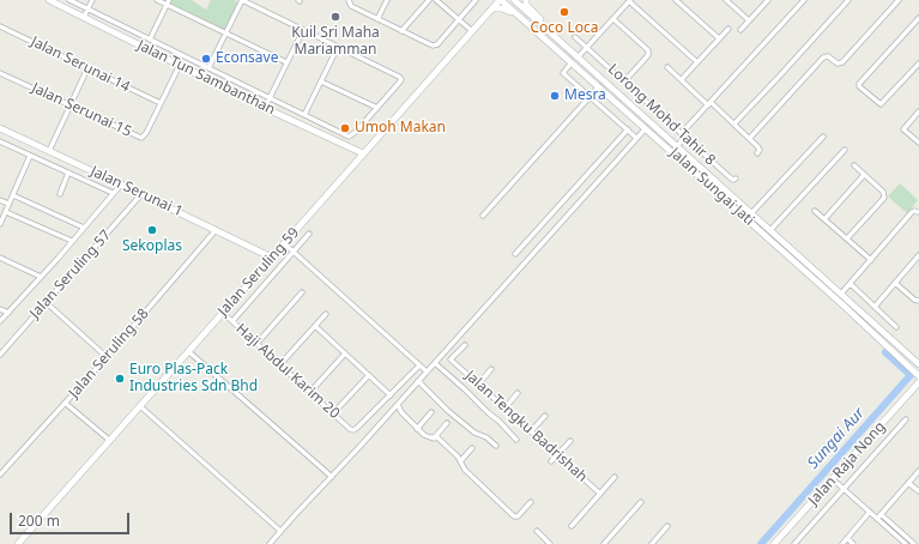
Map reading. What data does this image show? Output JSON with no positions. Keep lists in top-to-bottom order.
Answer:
{
  "streets": {
    "main road": [
      "Jalan Tun Sambanthan",
      "Jalan Sungai Jati",
      "Jalan Serunai 1",
      "Jalan Seruling 59",
      "Jalan Raja Nong"
    ],
    "street": [
      "Jalan Serunai 14",
      "Jalan Serunai 15",
      "Lorong Mohd Tahir 8",
      "Jalan Seruling 57",
      "Jalan Seruling 58",
      "Haji Abdul Karim 20",
      "Jalan Tengku Badrishah"
    ]
  },
  "crossings": [
    ["Jalan Serunai 14", "Jalan Serunai 15"],
    ["Jalan Tun Sambanthan", "Jalan Serunai 15"],
    ["Jalan Tun Sambanthan", "Jalan Seruling 59"],
    ["Jalan Sungai Jati", "Jalan Seruling 59"],
    ["Jalan Serunai 1", "Jalan Seruling 59"],
    ["Jalan Serunai 1", "Jalan Seruling 57"],
    ["Jalan Serunai 1", "Jalan Seruling 58"],
    ["Jalan Seruling 59", "Haji Abdul Karim 20"]
  ],
  "water": ["Sungai Aur"],
  "places": [
    "Coco Loca",
    "Kuil Sri Maha Mariamman",
    "Econsave",
    "Mesra",
    "Umoh Makan",
    "Sekoplas",
    "Euro Plas-Pack Industries Sdn Bhd"
  ],
  "scale_bar": "200 m"
}
